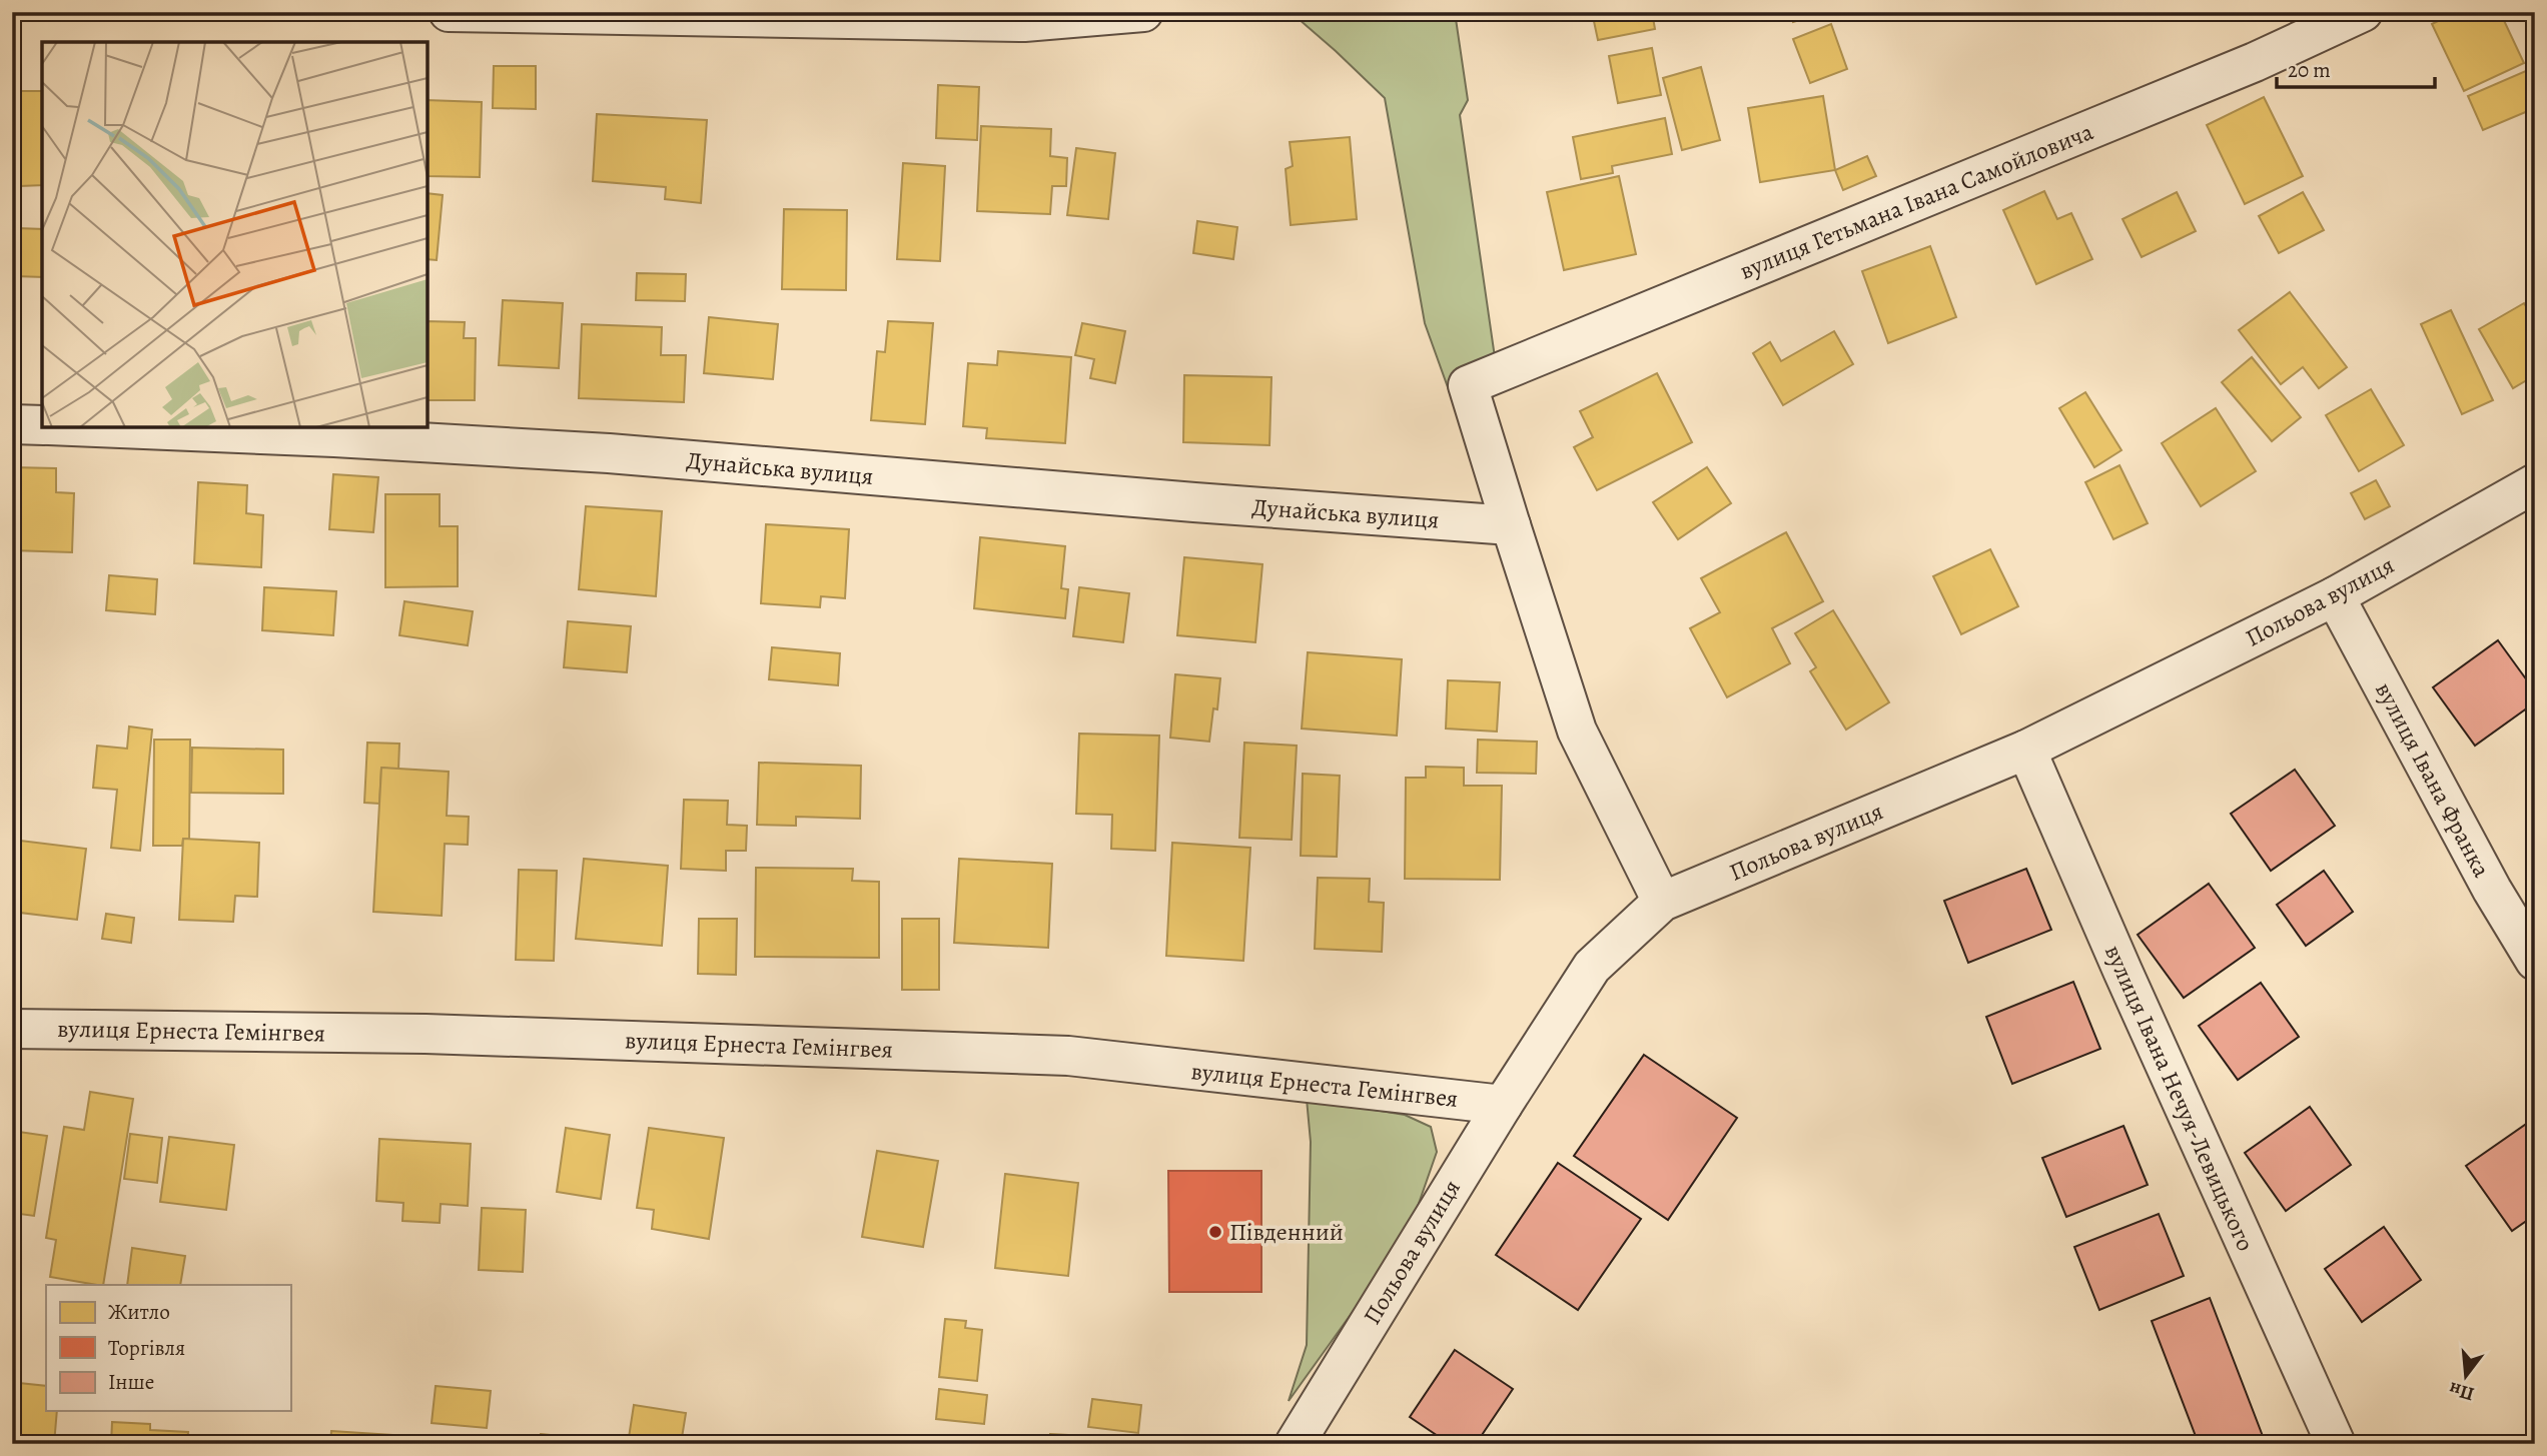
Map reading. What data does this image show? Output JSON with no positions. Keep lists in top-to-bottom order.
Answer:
{
  "streets": {
    "street": [
      "вулиця Гетьмана Івана Самойловича",
      "Дунайська вулиця",
      "Польова вулиця",
      "вулиця Івана Франка",
      "вулиця Ернеста Гемінгвея",
      "вулиця Івана Нечуя-Левицького"
    ]
  },
  "crossings": [
    ["вулиця Гетьмана Івана Самойловича", "Дунайська вулиця"],
    ["Польова вулиця", "вулиця Івана Франка"],
    ["Польова вулиця", "вулиця Ернеста Гемінгвея"],
    ["Польова вулиця", "вулиця Івана Нечуя-Левицького"]
  ],
  "places": ["Південний"],
  "legend": ["Житло", "Торгівля", "Інше"],
  "scale_bar": "20 m",
  "north": "bottom"
}
